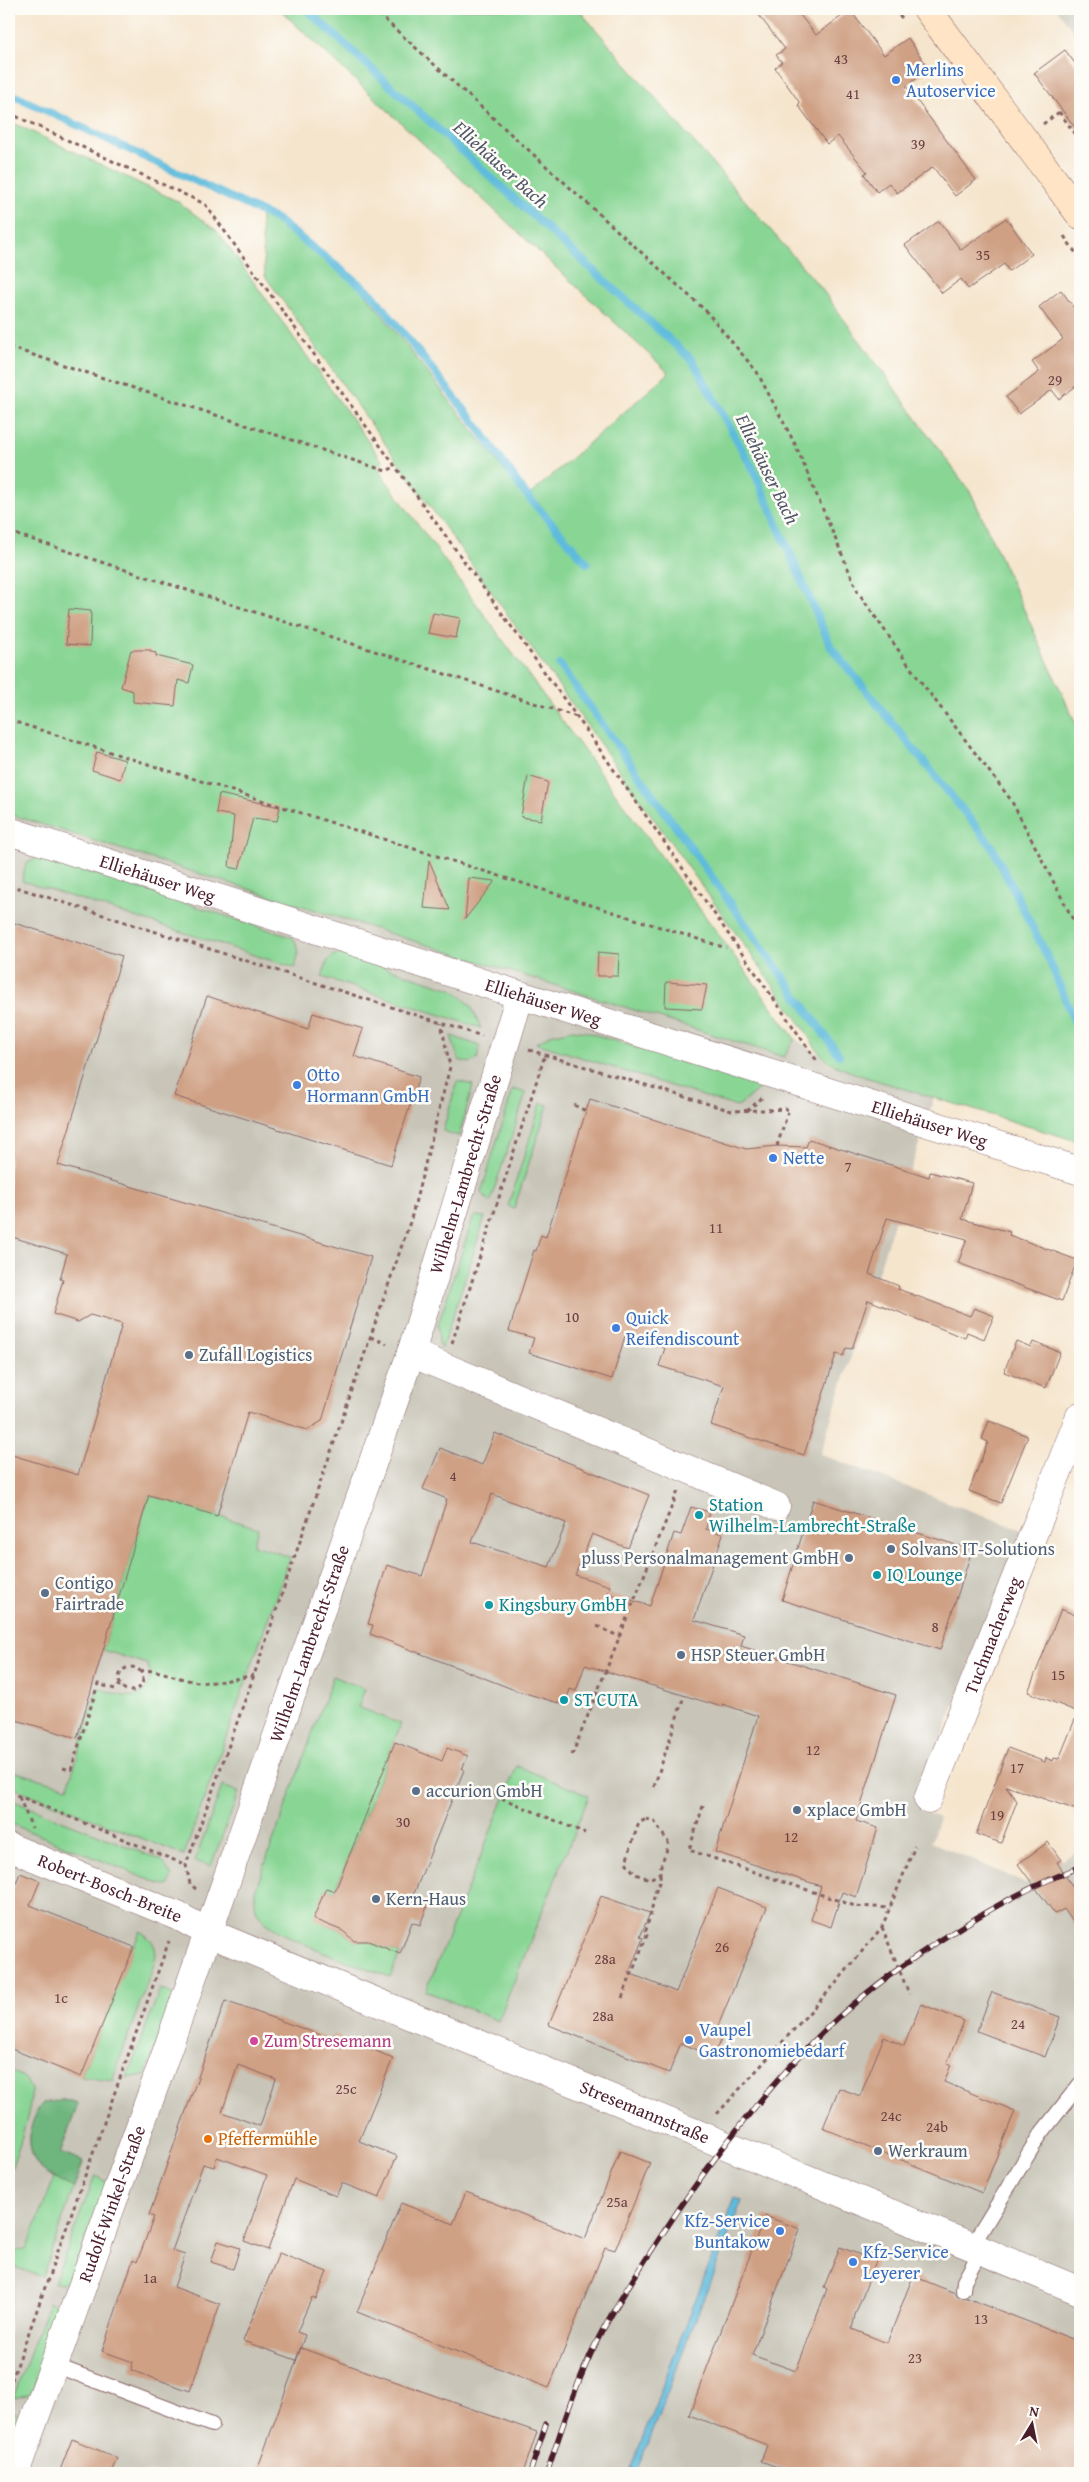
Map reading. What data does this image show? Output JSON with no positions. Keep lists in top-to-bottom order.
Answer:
{
  "streets": {
    "street": [
      "Elliehäuser Weg",
      "Wilhelm-Lambrecht-Straße",
      "Tuchmacherweg",
      "Robert-Bosch-Breite",
      "Stresemannstraße",
      "Rudolf-Winkel-Straße"
    ]
  },
  "crossings": [
    ["Elliehäuser Weg", "Wilhelm-Lambrecht-Straße"],
    ["Wilhelm-Lambrecht-Straße", "Robert-Bosch-Breite"],
    ["Wilhelm-Lambrecht-Straße", "Stresemannstraße"],
    ["Wilhelm-Lambrecht-Straße", "Rudolf-Winkel-Straße"],
    ["Robert-Bosch-Breite", "Stresemannstraße"],
    ["Robert-Bosch-Breite", "Rudolf-Winkel-Straße"],
    ["Stresemannstraße", "Rudolf-Winkel-Straße"]
  ],
  "water": ["Elliehäuser Bach"],
  "places": [
    "Merlins Autoservice",
    "Otto Hormann GmbH",
    "Nette",
    "Quick Reifendiscount",
    "Zufall Logistics",
    "Station Wilhelm-Lambrecht-Straße",
    "Solvans IT-Solutions",
    "pluss Personalmanagement GmbH",
    "IQ Lounge",
    "Contigo Fairtrade",
    "Kingsbury GmbH",
    "HSP Steuer GmbH",
    "ST CUTA",
    "accurion GmbH",
    "xplace GmbH",
    "Kern-Haus",
    "Vaupel Gastronomiebedarf",
    "Zum Stresemann",
    "Pfeffermühle",
    "Werkraum",
    "Kfz-Service Buntakow",
    "Kfz-Service Leyerer"
  ],
  "house_numbers": [
    "43",
    "41",
    "39",
    "35",
    "29",
    "7",
    "11",
    "10",
    "4",
    "8",
    "15",
    "12",
    "17",
    "19",
    "30",
    "12",
    "26",
    "28a",
    "1c",
    "28a",
    "24",
    "25c",
    "24c",
    "24b",
    "25a",
    "1a",
    "13",
    "23"
  ],
  "north": "top"
}
